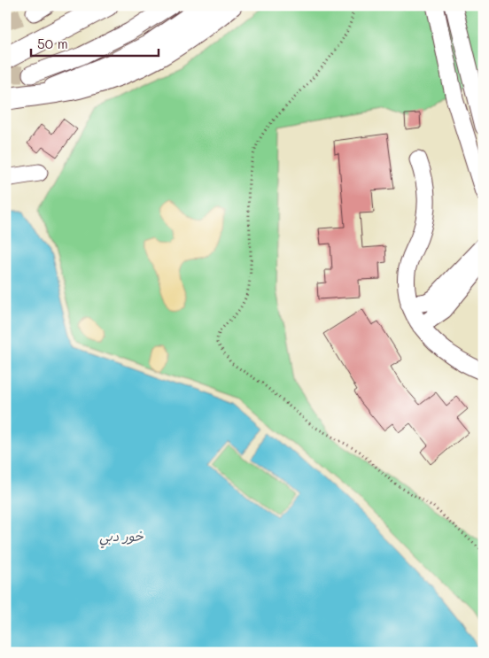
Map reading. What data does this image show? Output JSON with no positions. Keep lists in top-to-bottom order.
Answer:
{
  "water": ["خور دبي"],
  "scale_bar": "50 m"
}
